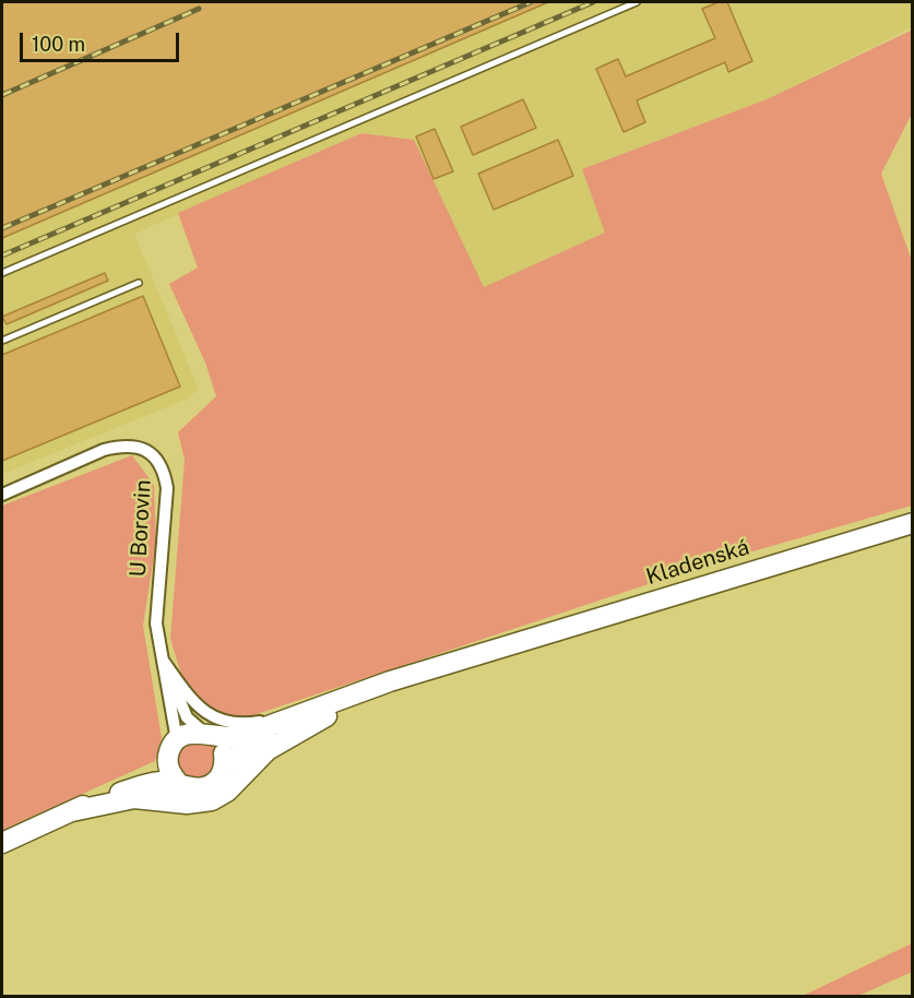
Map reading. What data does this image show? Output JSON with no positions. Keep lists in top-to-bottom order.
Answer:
{
  "streets": {
    "main road": ["Kladenská"],
    "street": ["U Borovin"]
  },
  "scale_bar": "100 m"
}
